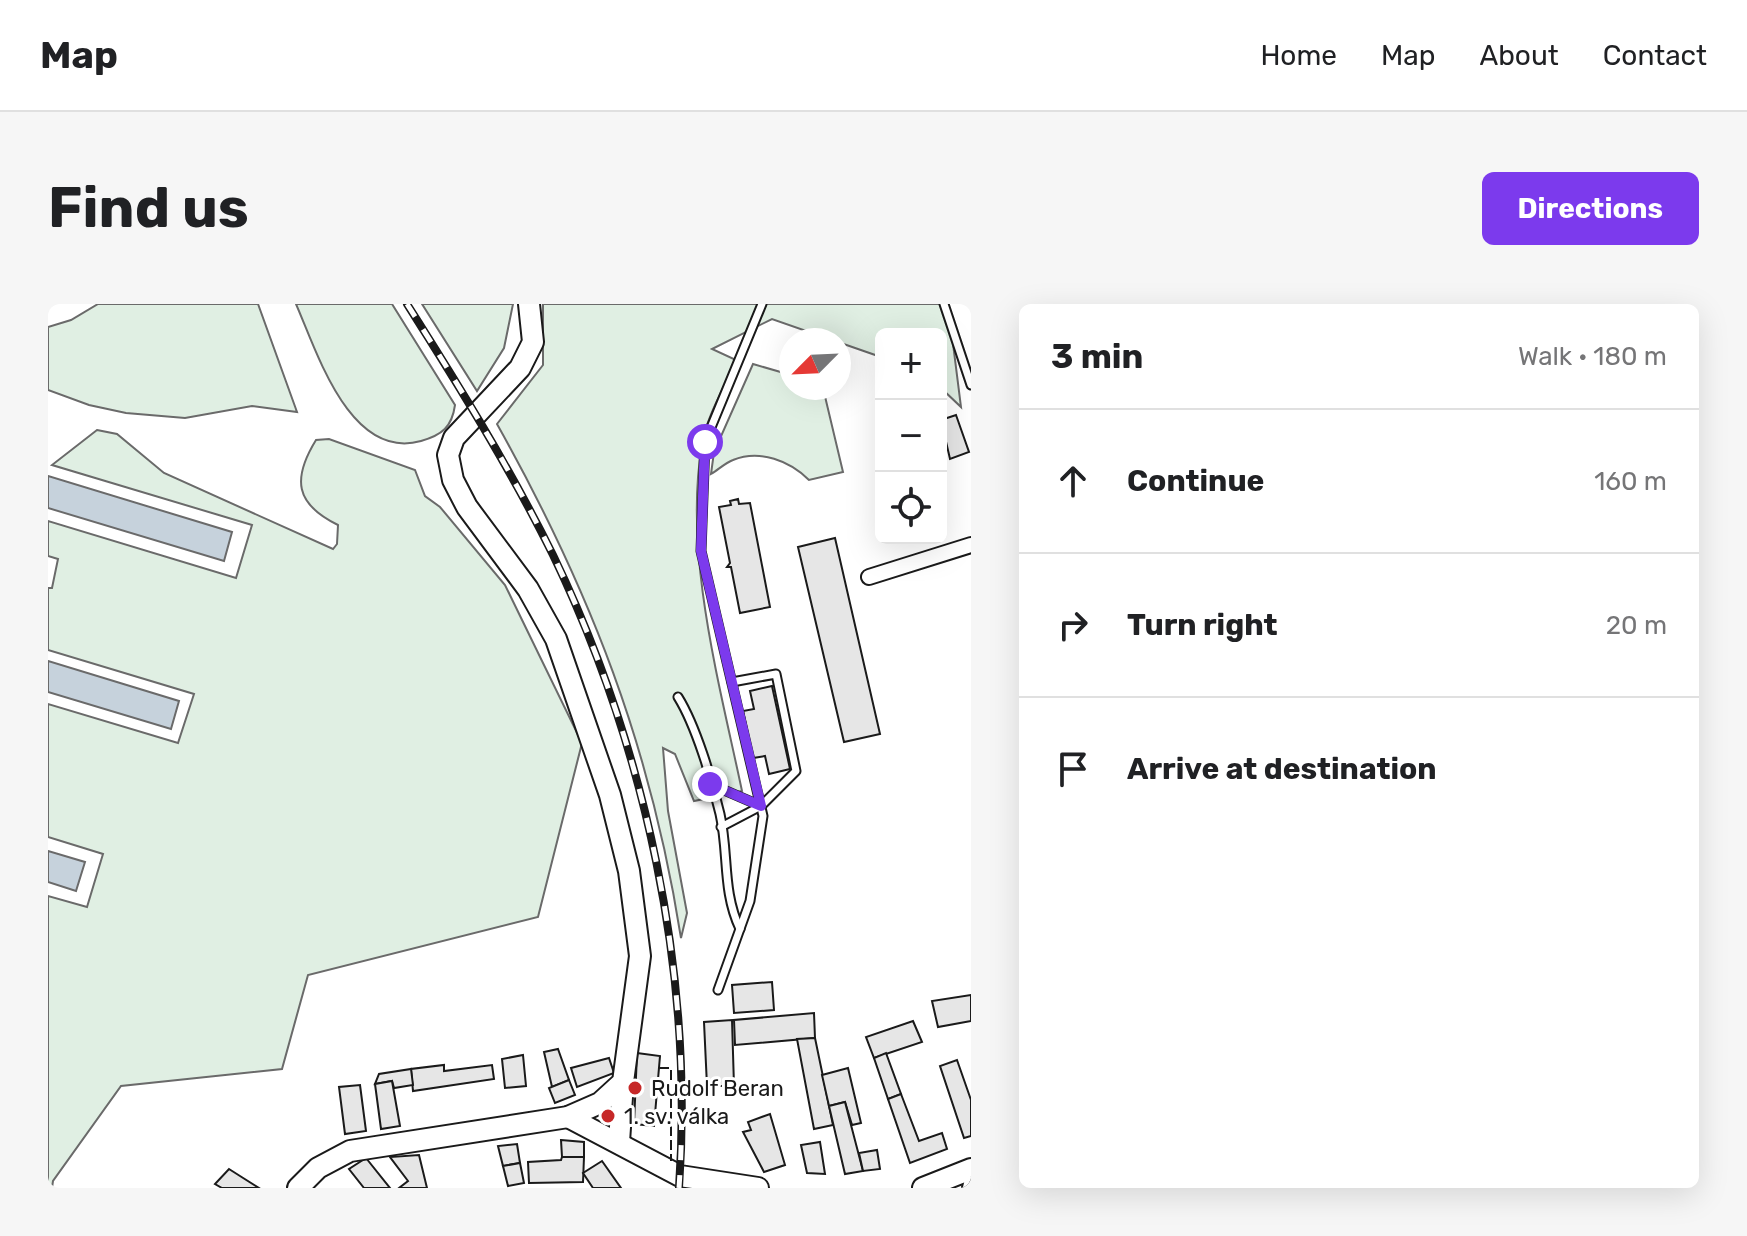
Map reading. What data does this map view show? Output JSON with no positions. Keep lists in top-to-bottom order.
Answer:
{
  "places": ["Rudolf Beran", "1. sv. válka"],
  "north": "bottom left",
  "page": {
    "header": "Map",
    "nav": [
      "Home",
      "Map",
      "About",
      "Contact"
    ],
    "buttons": "Directions",
    "title": "Find us",
    "heading": ["3 min", "Walk · 180 m"],
    "map_buttons": ["+", "−"],
    "list": [
      ["Continue", "160 m"],
      ["Turn right", "20 m"],
      "Arrive at destination"
    ]
  }
}
